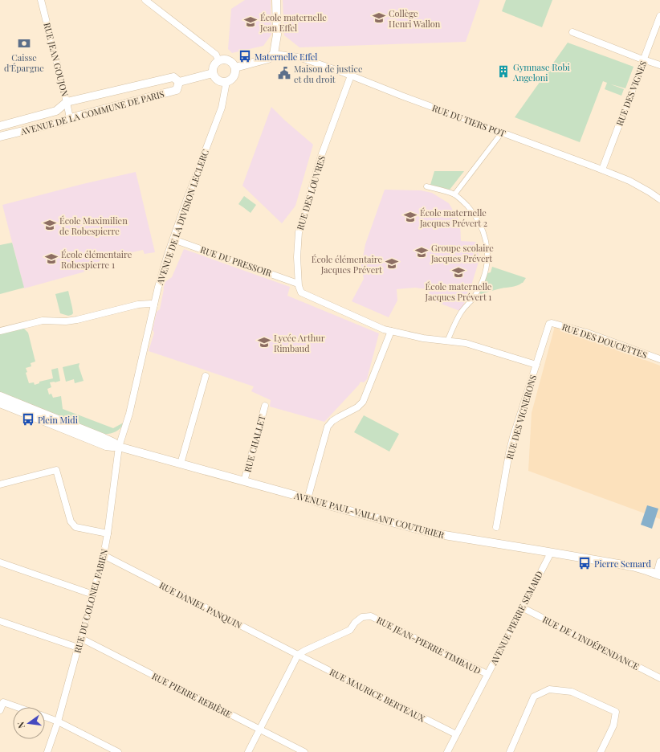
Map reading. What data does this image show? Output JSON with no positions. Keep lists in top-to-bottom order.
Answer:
{
  "streets": {
    "street": [
      "RUE JEAN GOUJON",
      "RUE DES VIGNES",
      "AVENUE DE LA COMMUNE DE PARIS",
      "RUE DU TIERS POT",
      "RUE DES LOUVRES",
      "AVENUE DE LA DIVISION LECLERC",
      "RUE DU PRESSOIR",
      "RUE DES DOUCETTES",
      "RUE DES VIGNERONS",
      "RUE CHALLET",
      "AVENUE PAUL-VAILLANT COUTURIER",
      "RUE DU COLONEL FABIEN",
      "RUE DANIEL PANQUIN",
      "AVENUE PIERRE SEMARD",
      "RUE DE L'INDÉPENDANCE",
      "RUE JEAN-PIERRE TIMBAUD",
      "RUE PIERRE REBIÈRE",
      "RUE MAURICE BERTEAUX"
    ]
  },
  "crossings": [
    ["RUE JEAN GOUJON", "AVENUE DE LA COMMUNE DE PARIS"],
    ["RUE DES VIGNES", "RUE DU TIERS POT"],
    ["AVENUE DE LA COMMUNE DE PARIS", "AVENUE DE LA DIVISION LECLERC"],
    ["RUE DU TIERS POT", "RUE DES LOUVRES"],
    ["RUE DES LOUVRES", "RUE DU PRESSOIR"],
    ["AVENUE DE LA DIVISION LECLERC", "RUE DU PRESSOIR"],
    ["AVENUE DE LA DIVISION LECLERC", "AVENUE PAUL-VAILLANT COUTURIER"],
    ["AVENUE DE LA DIVISION LECLERC", "RUE DU COLONEL FABIEN"],
    ["RUE DES DOUCETTES", "RUE DES VIGNERONS"],
    ["RUE CHALLET", "AVENUE PAUL-VAILLANT COUTURIER"],
    ["AVENUE PAUL-VAILLANT COUTURIER", "RUE DU COLONEL FABIEN"],
    ["AVENUE PAUL-VAILLANT COUTURIER", "AVENUE PIERRE SEMARD"],
    ["RUE DU COLONEL FABIEN", "RUE DANIEL PANQUIN"],
    ["RUE DU COLONEL FABIEN", "RUE PIERRE REBIÈRE"],
    ["RUE DANIEL PANQUIN", "RUE JEAN-PIERRE TIMBAUD"],
    ["RUE DANIEL PANQUIN", "RUE MAURICE BERTEAUX"],
    ["AVENUE PIERRE SEMARD", "RUE DE L'INDÉPENDANCE"],
    ["AVENUE PIERRE SEMARD", "RUE JEAN-PIERRE TIMBAUD"],
    ["AVENUE PIERRE SEMARD", "RUE MAURICE BERTEAUX"],
    ["RUE JEAN-PIERRE TIMBAUD", "RUE MAURICE BERTEAUX"]
  ],
  "places": {
    "school or university": [
      "Collège Henri Wallon",
      "École maternelle Jean Effel",
      "École maternelle Jacques Prévert 2",
      "École Maximilien de Robespierre",
      "Groupe scolaire Jacques Prévert",
      "École élémentaire Robespierre 1",
      "École élémentaire Jacques Prévert",
      "École maternelle Jacques Prévert 1",
      "Lycée Arthur Rimbaud"
    ],
    "bank": ["Caisse d'Épargne"],
    "bus stop": ["Maternelle Effel", "Plein Midi", "Pierre Semard"],
    "building": ["Gymnase Robi Angeloni"],
    "public building": ["Maison de justice et du droit"]
  },
  "north": "left"
}
